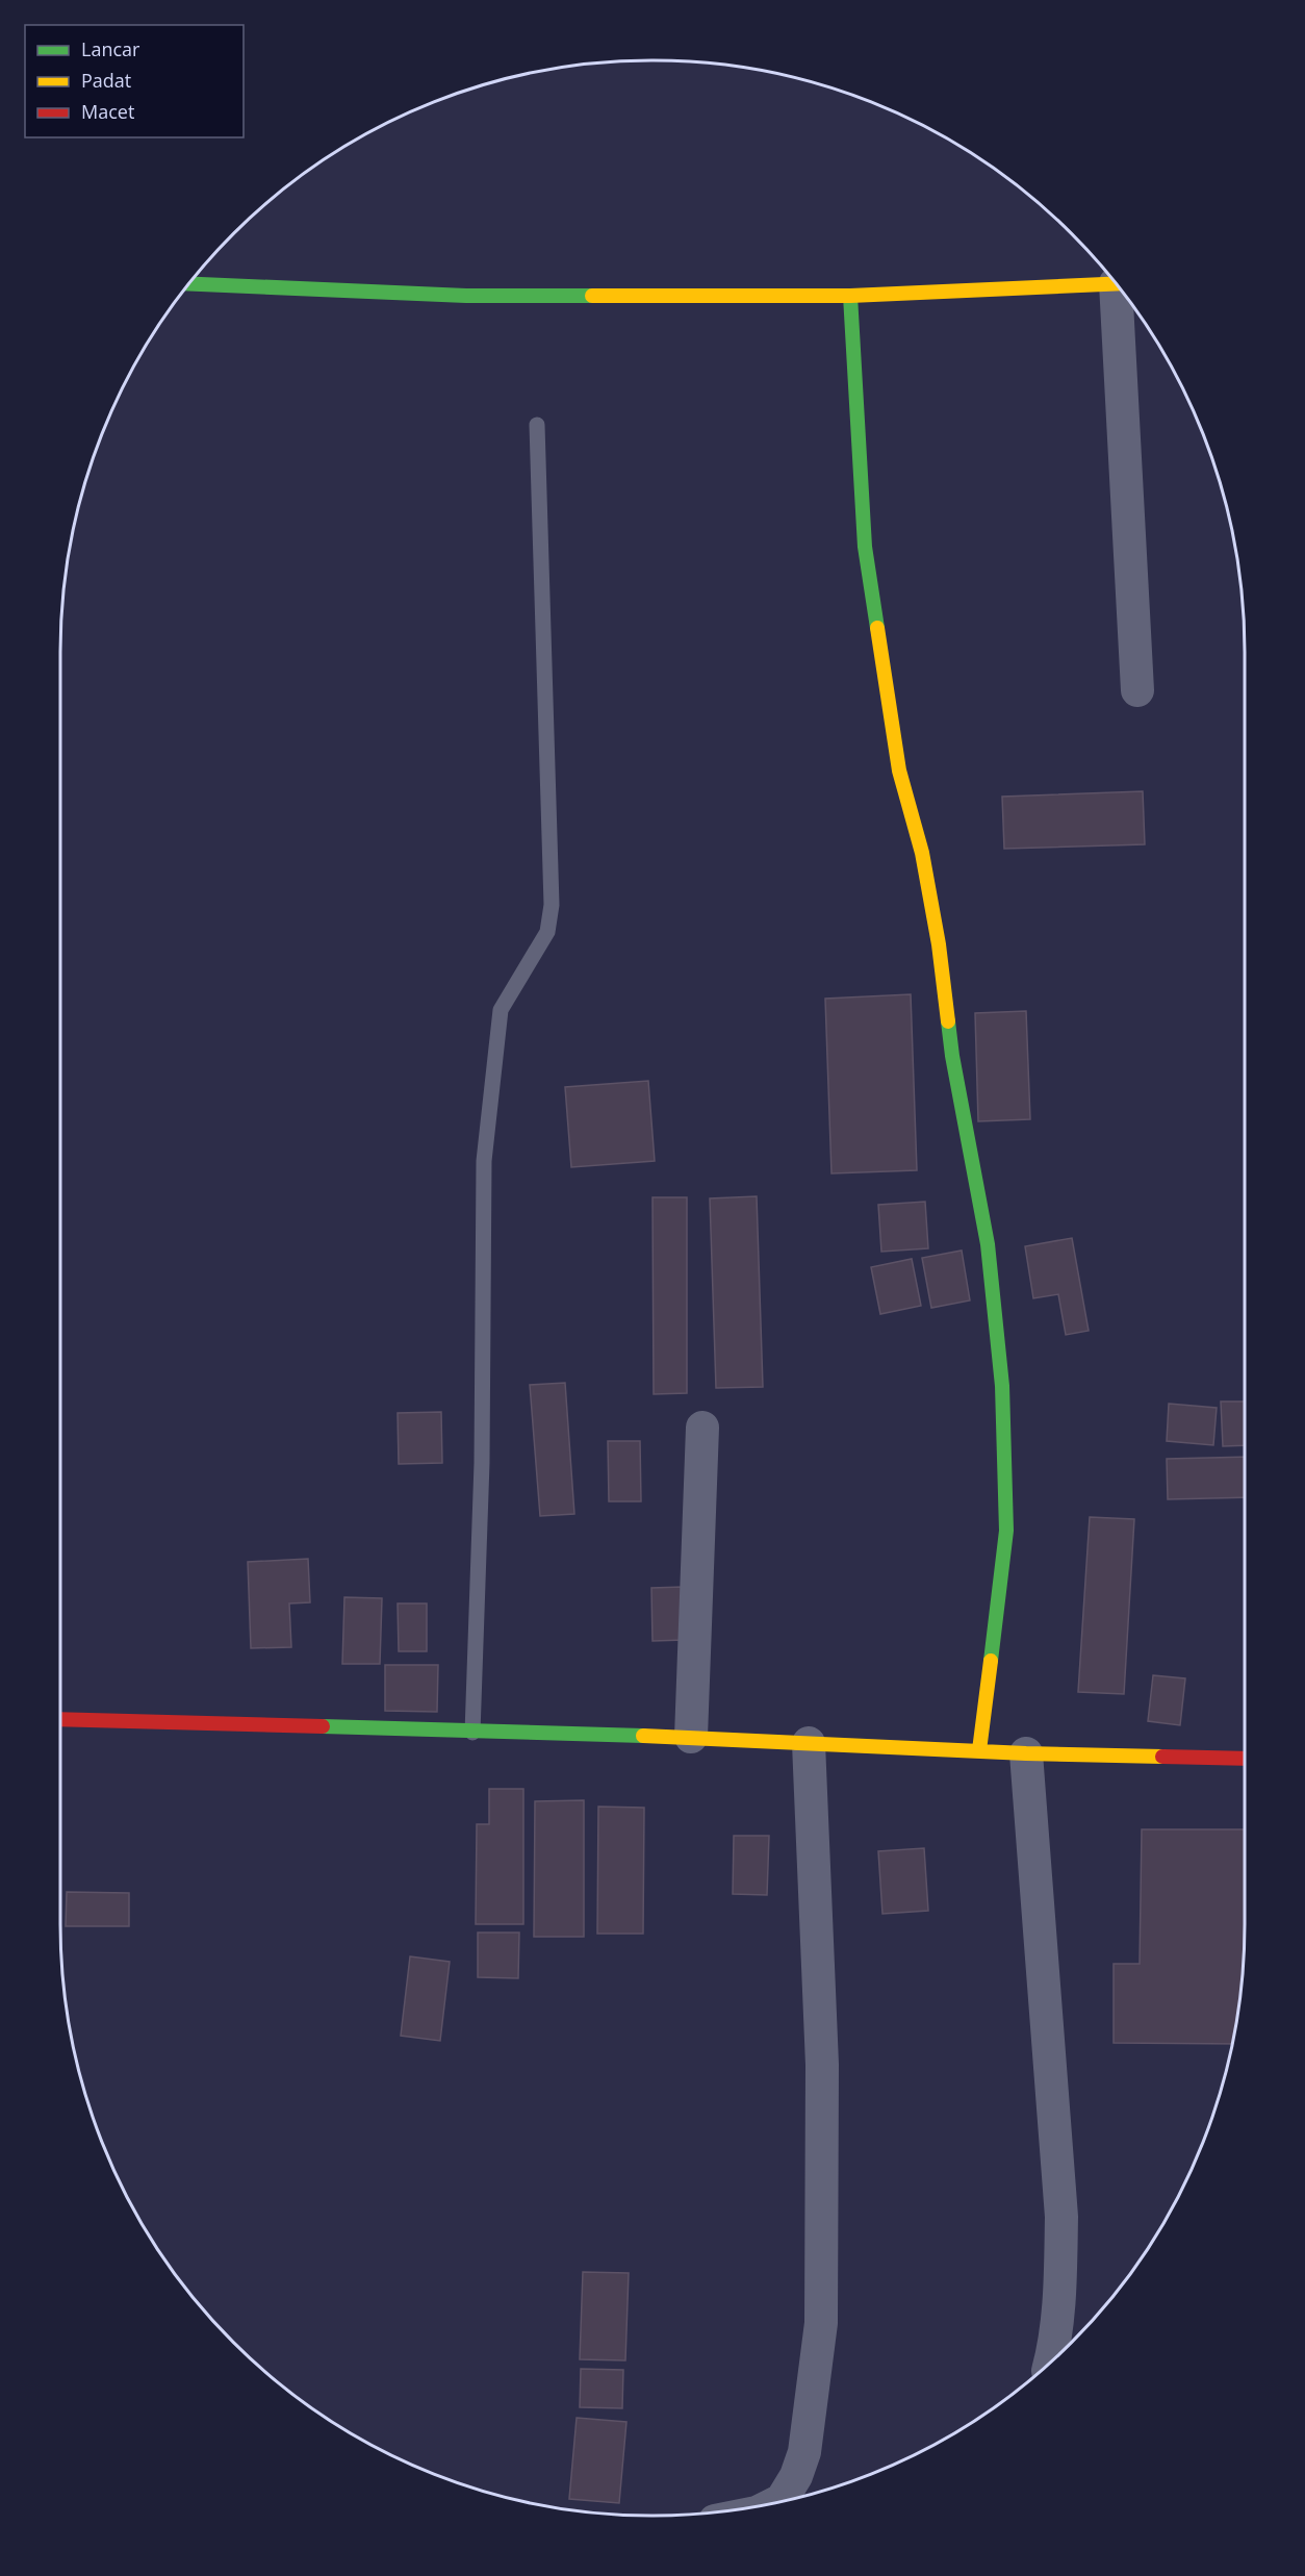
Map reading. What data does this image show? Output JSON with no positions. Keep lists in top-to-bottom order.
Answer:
{
  "legend": ["Lancar", "Padat", "Macet"]
}
